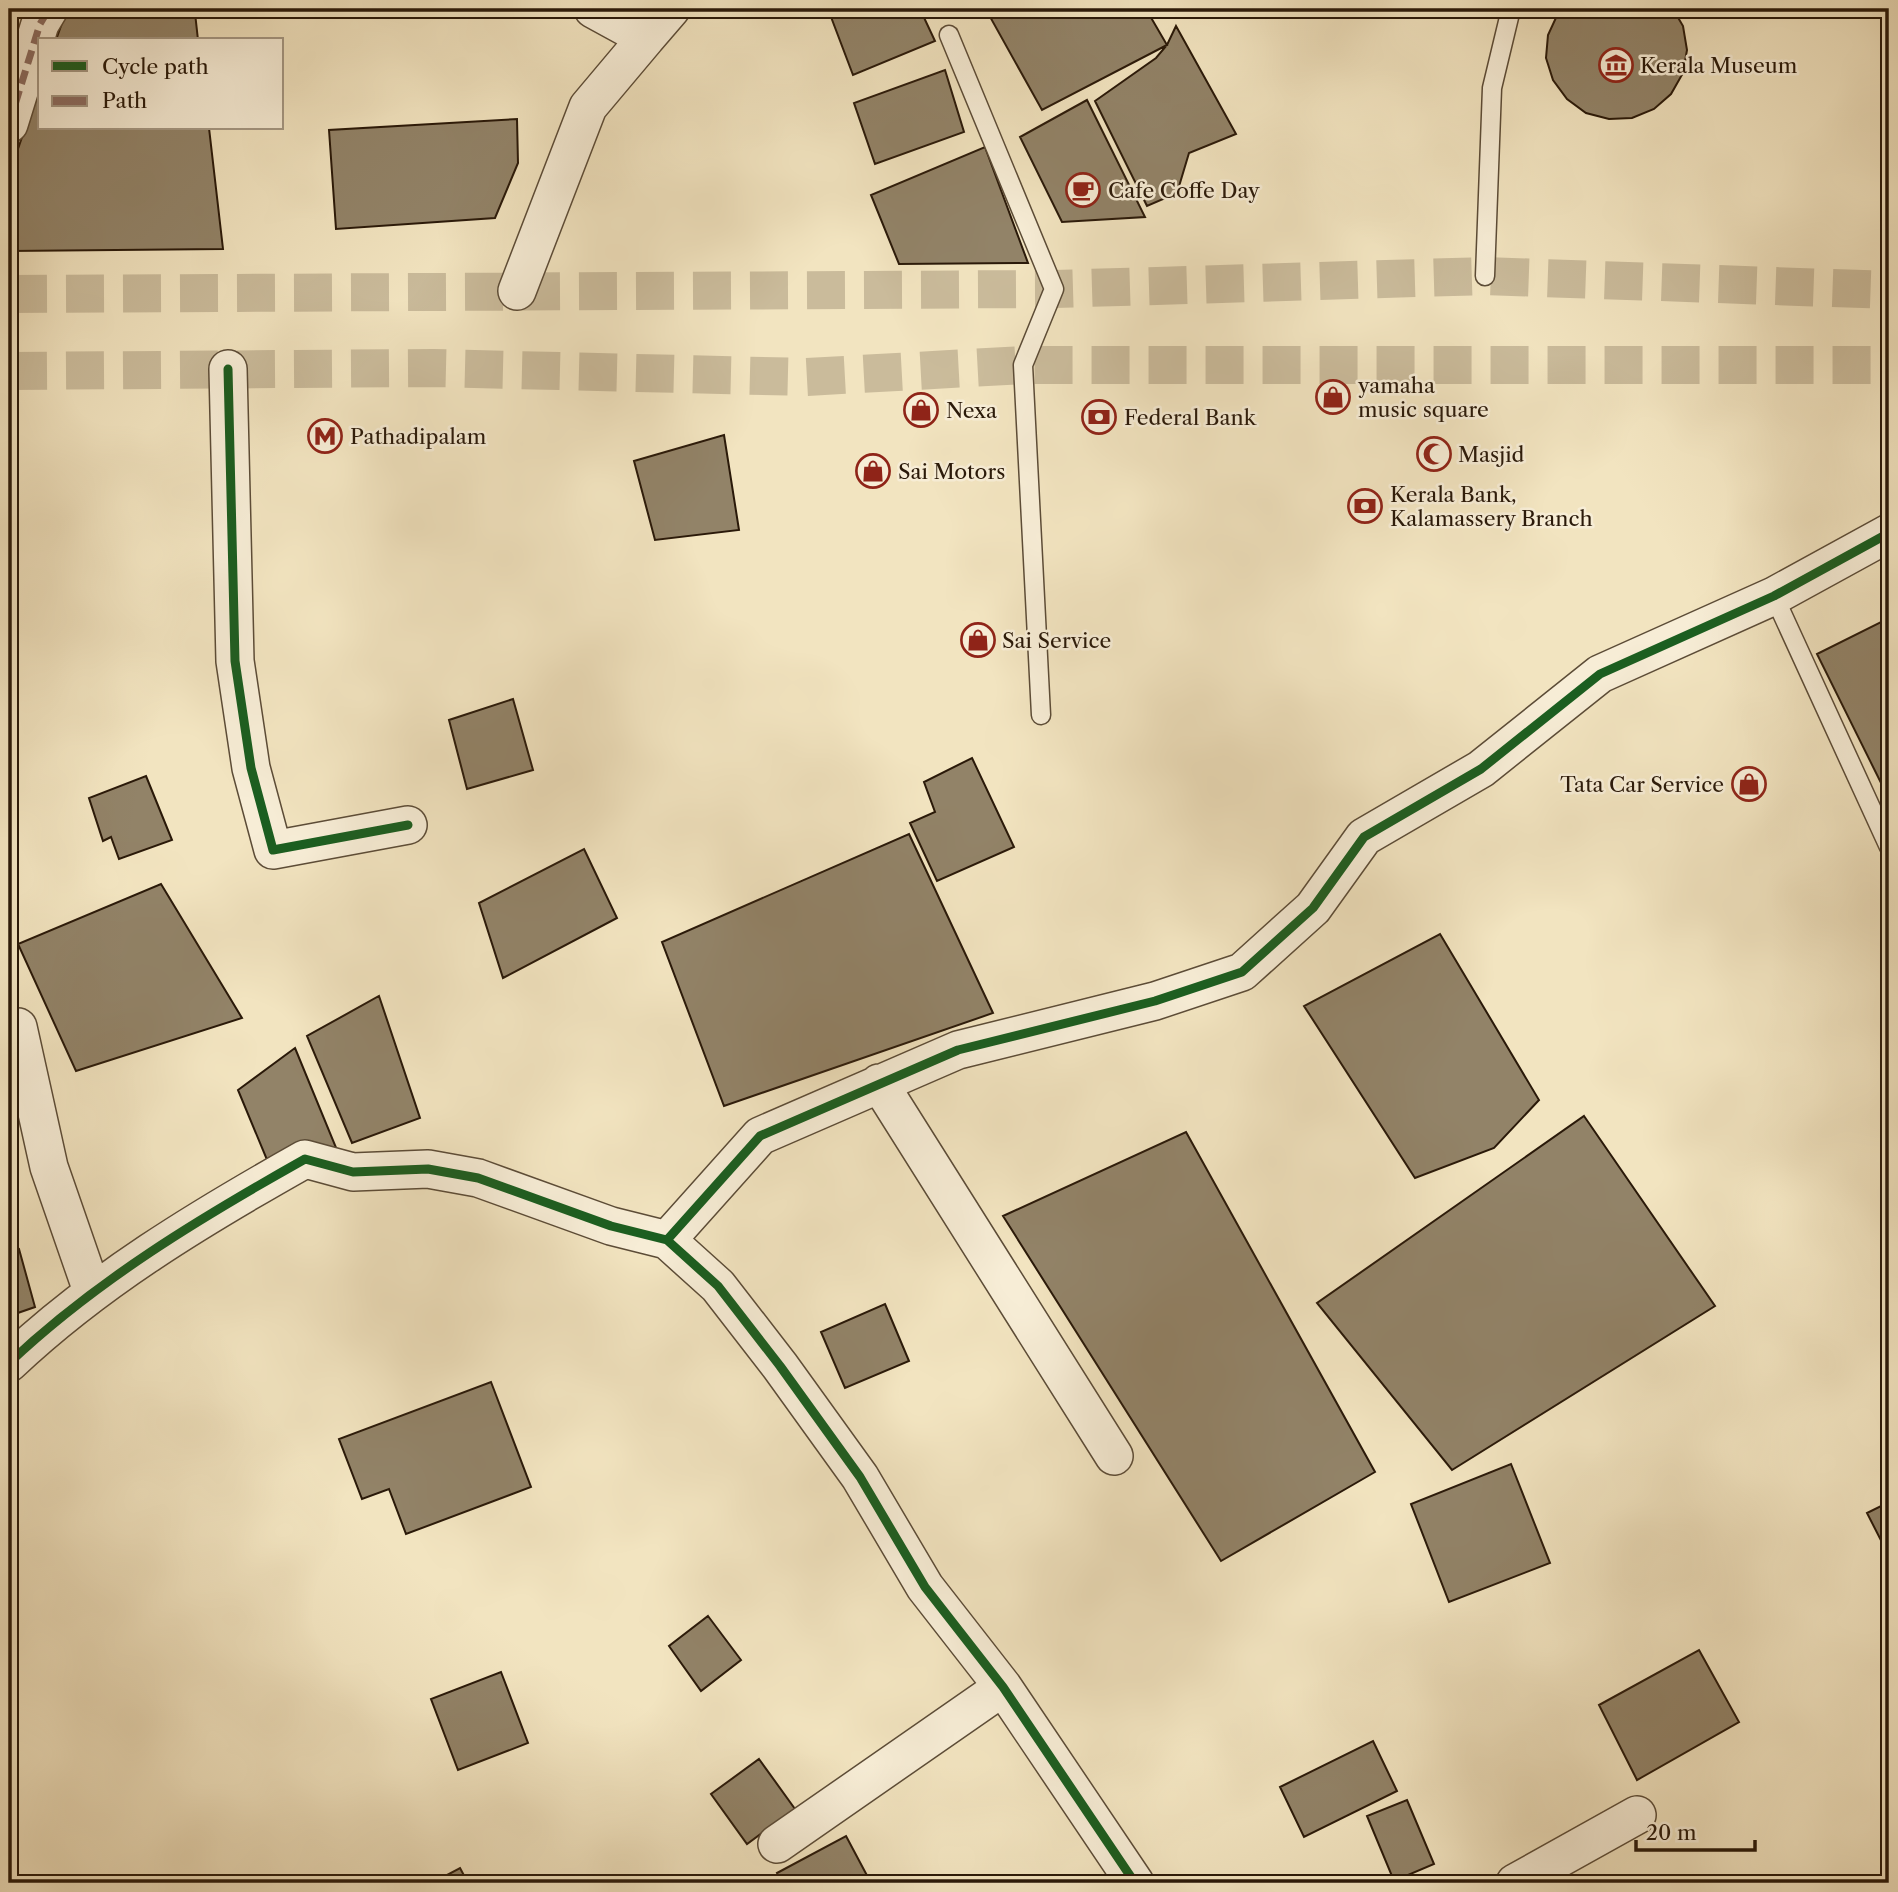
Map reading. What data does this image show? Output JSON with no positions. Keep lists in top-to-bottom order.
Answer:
{
  "places": {
    "museum": ["Kerala Museum"],
    "cafe": ["Cafe Coffe Day"],
    "shop": [
      "yamaha music square",
      "Nexa",
      "Sai Motors",
      "Sai Service",
      "Tata Car Service"
    ],
    "bank": ["Federal Bank", "Kerala Bank, Kalamassery Branch"],
    "metro station": ["Pathadipalam"],
    "mosque": ["Masjid"]
  },
  "legend": ["Cycle path", "Path"],
  "scale_bar": "20 m"
}
